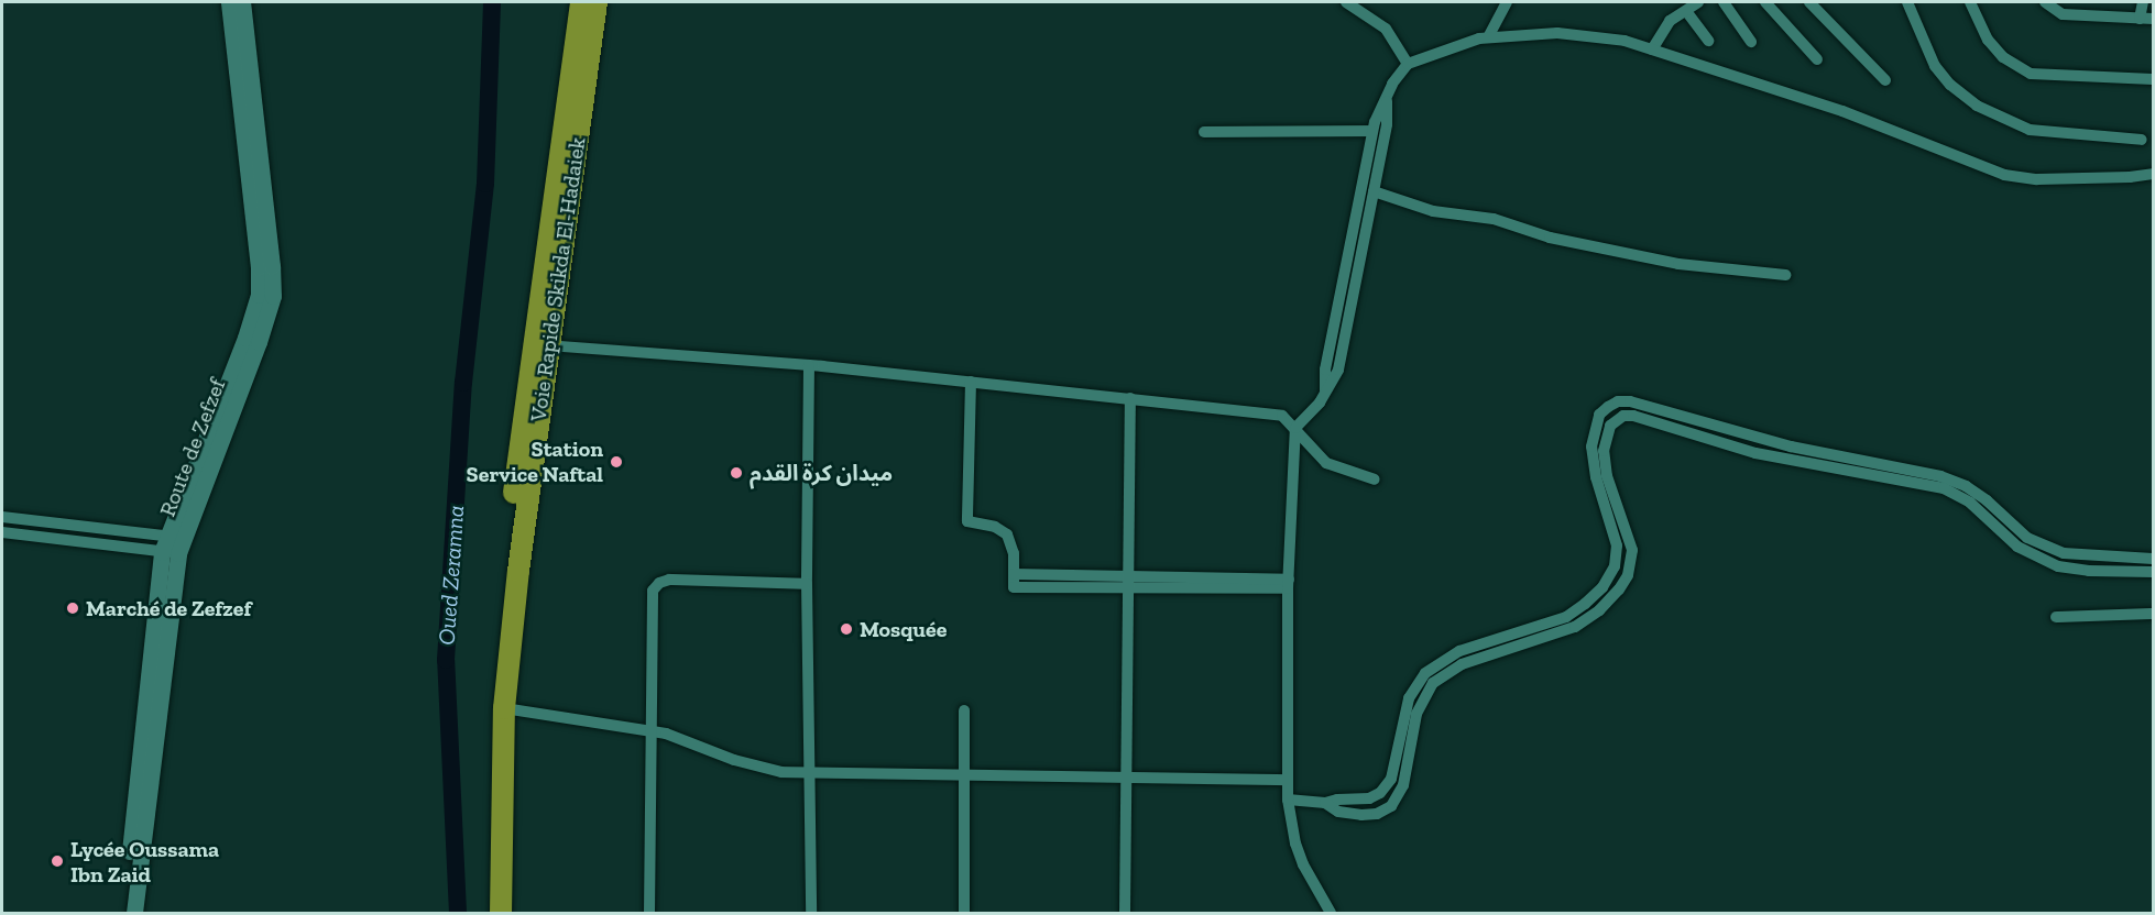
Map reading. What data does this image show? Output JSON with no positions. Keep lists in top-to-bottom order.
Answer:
{
  "streets": {
    "highway": ["Voie Rapide Skikda El-Hadaiek"],
    "main road": ["Route de Zefzef"]
  },
  "water": ["Oued Zeramna"],
  "places": [
    "Station Service Naftal",
    "ميدان كرة القدم",
    "Marché de Zefzef",
    "Mosquée",
    "Lycée Oussama Ibn Zaid"
  ]
}
